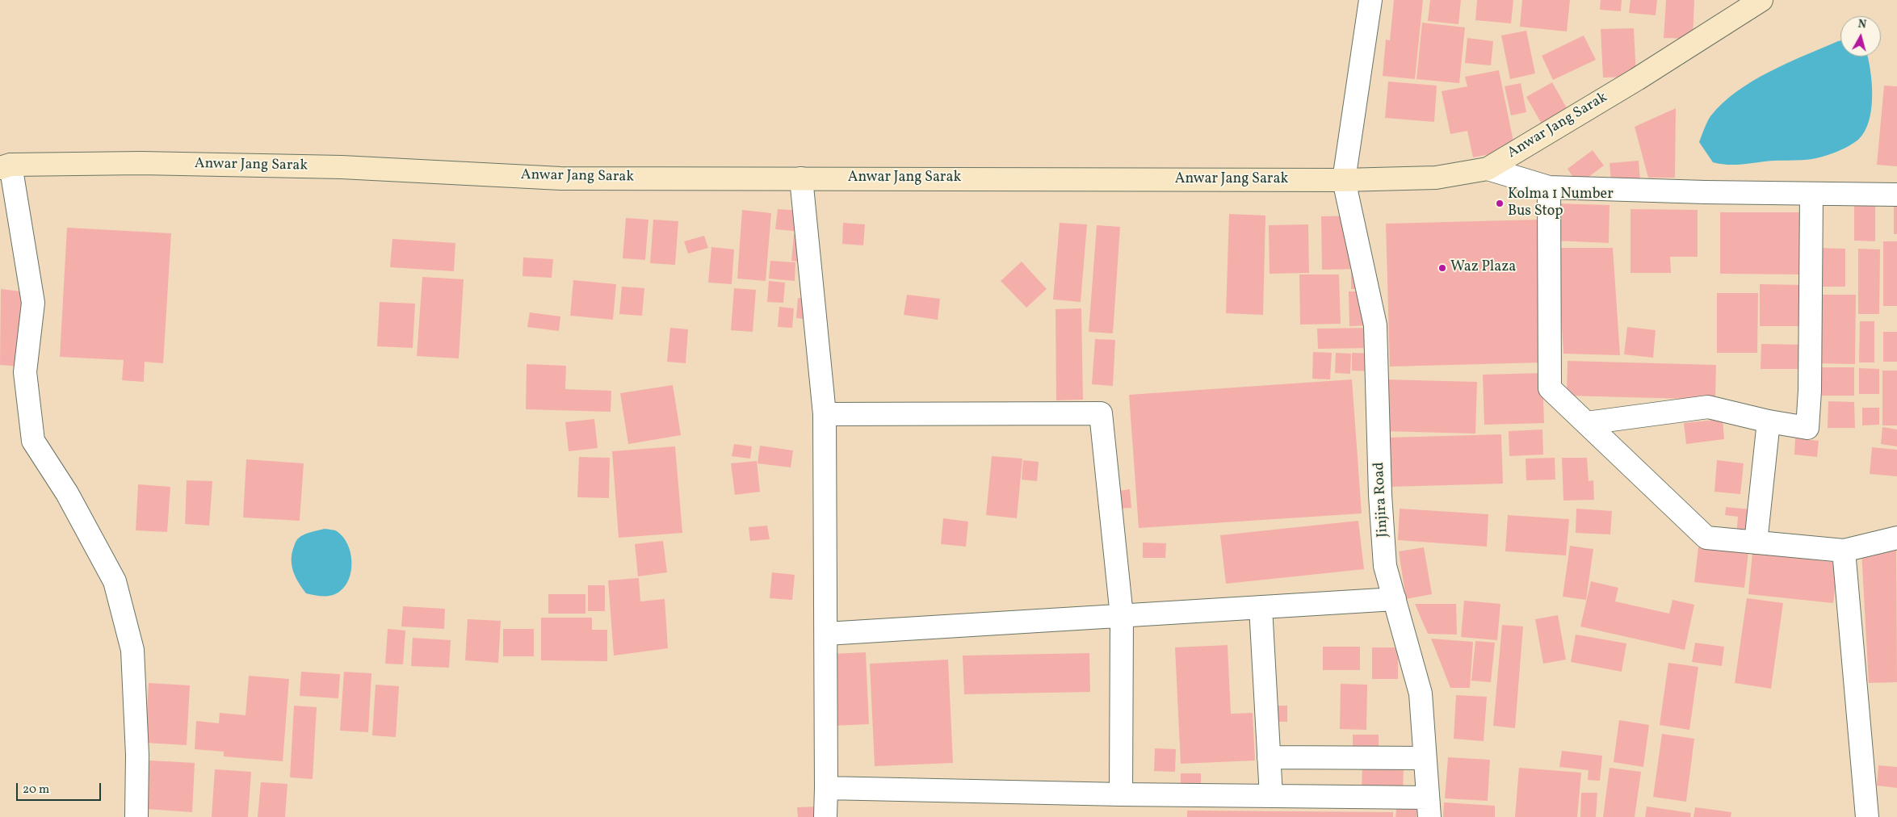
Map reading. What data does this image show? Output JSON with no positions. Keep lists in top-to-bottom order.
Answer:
{
  "streets": {
    "main road": ["Anwar Jang Sarak"],
    "street": ["Jinjira Road"]
  },
  "crossings": [
    ["Anwar Jang Sarak", "Jinjira Road"]
  ],
  "places": ["Kolma 1 Number Bus Stop", "Waz Plaza"],
  "scale_bar": "20 m",
  "north": "top"
}
